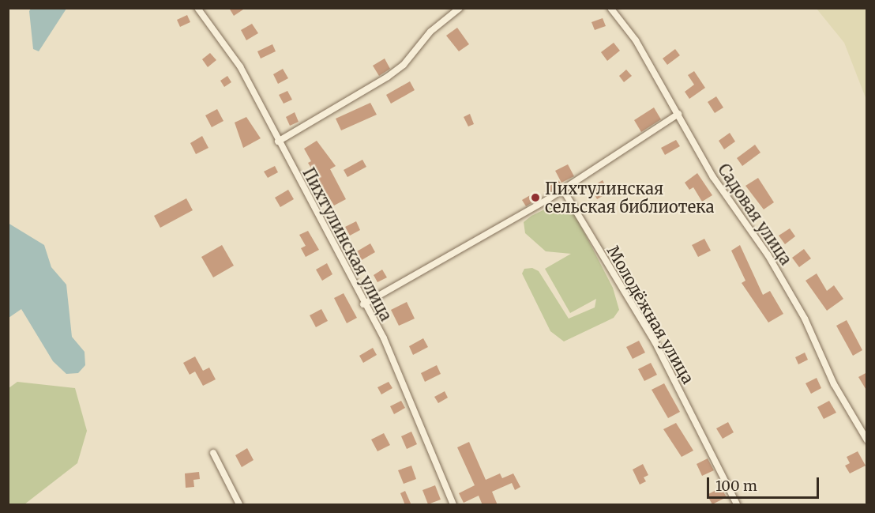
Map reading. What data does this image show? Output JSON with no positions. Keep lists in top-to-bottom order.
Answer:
{
  "streets": {
    "street": ["Садовая улица", "Пихтулинская улица", "Молодёжная улица"]
  },
  "places": ["Пихтулинская сельская библиотека"],
  "scale_bar": "100 m"
}
